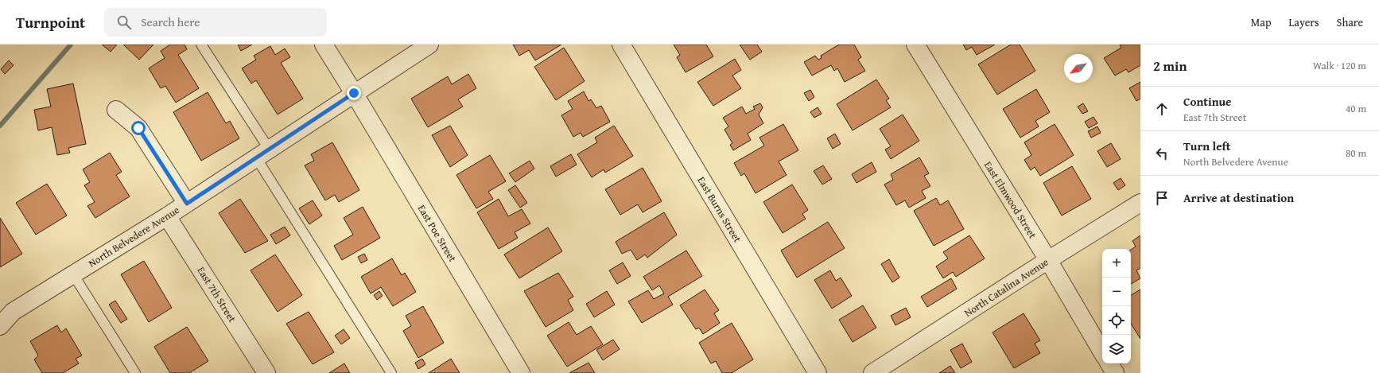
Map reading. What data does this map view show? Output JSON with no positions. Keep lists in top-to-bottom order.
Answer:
{
  "streets": {
    "street": [
      "East Elmwood Street",
      "East Burns Street",
      "East Poe Street",
      "North Belvedere Avenue",
      "North Catalina Avenue",
      "East 7th Street"
    ]
  },
  "crossings": [
    ["East Elmwood Street", "North Catalina Avenue"],
    ["East Poe Street", "North Belvedere Avenue"],
    ["North Belvedere Avenue", "East 7th Street"]
  ],
  "north": "bottom left",
  "page": {
    "header": "Turnpoint",
    "search": "Search here",
    "nav": ["Map", "Layers", "Share"],
    "heading": ["2 min", "Walk · 120 m"],
    "list": [
      ["Continue", "East 7th Street", "40 m"],
      ["Turn left", "North Belvedere Avenue", "80 m"],
      "Arrive at destination"
    ],
    "map_buttons": ["+", "−"]
  }
}
